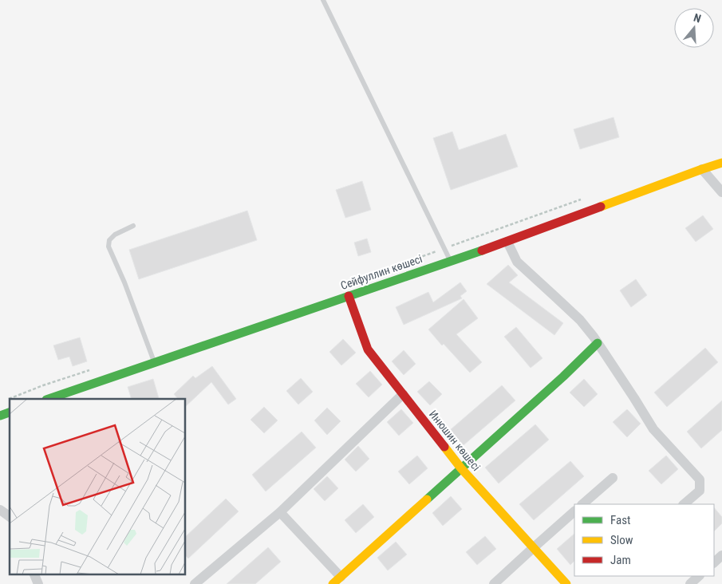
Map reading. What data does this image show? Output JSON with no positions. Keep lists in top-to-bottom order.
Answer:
{
  "streets": {
    "main road": ["Сейфуллин көшесі", "Инюшин көшесі"]
  },
  "crossings": [
    ["Сейфуллин көшесі", "Инюшин көшесі"]
  ],
  "legend": ["Fast", "Slow", "Jam"],
  "north": "top"
}
